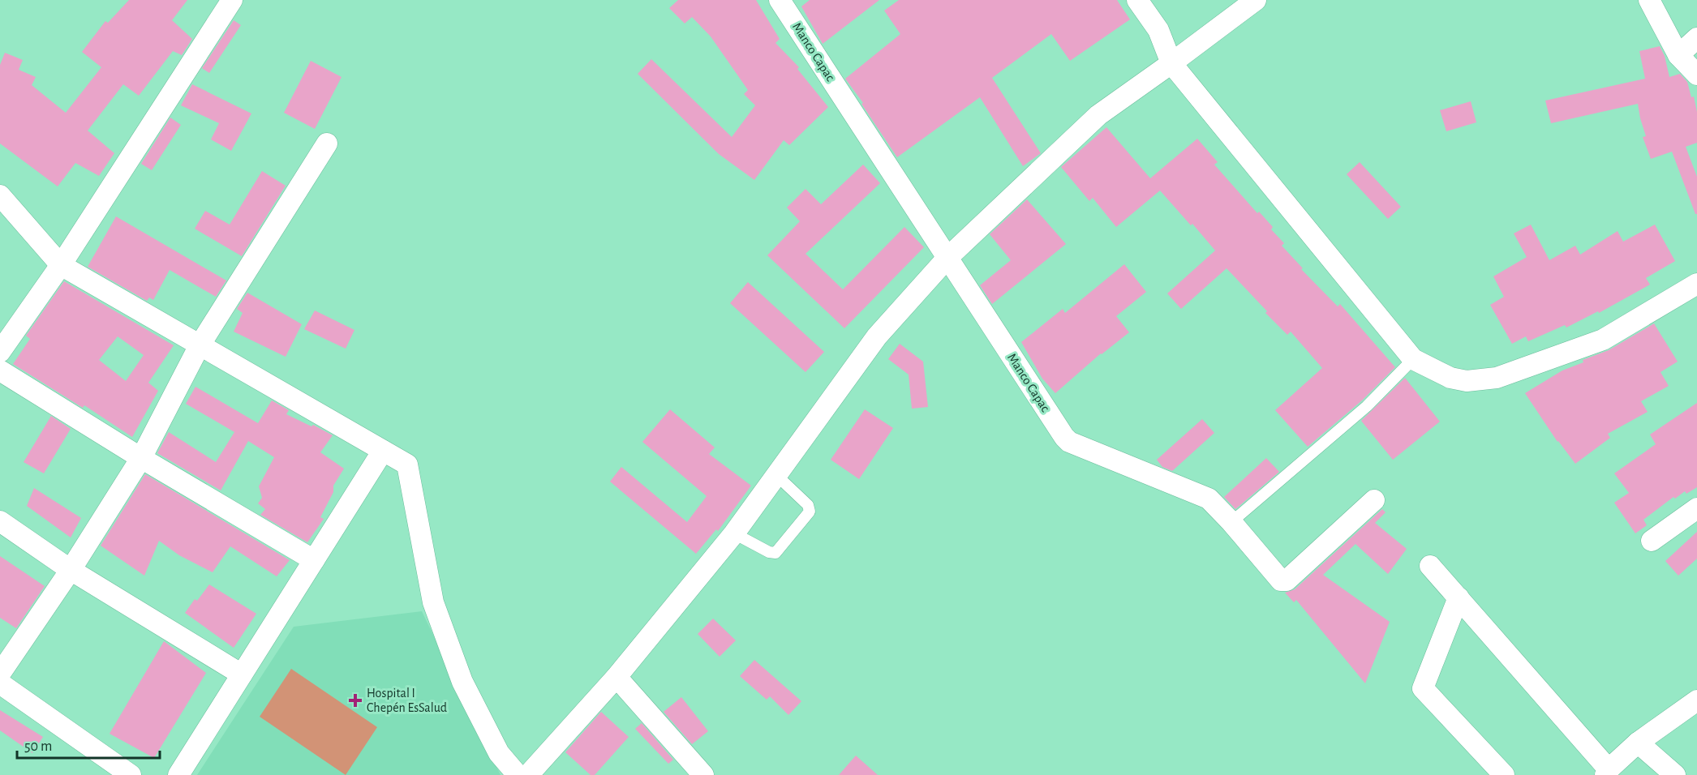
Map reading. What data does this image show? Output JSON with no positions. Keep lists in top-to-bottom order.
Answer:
{
  "streets": {
    "street": ["Manco Capac"]
  },
  "places": {
    "health": ["Hospital I Chepén EsSalud"]
  },
  "scale_bar": "50 m"
}
